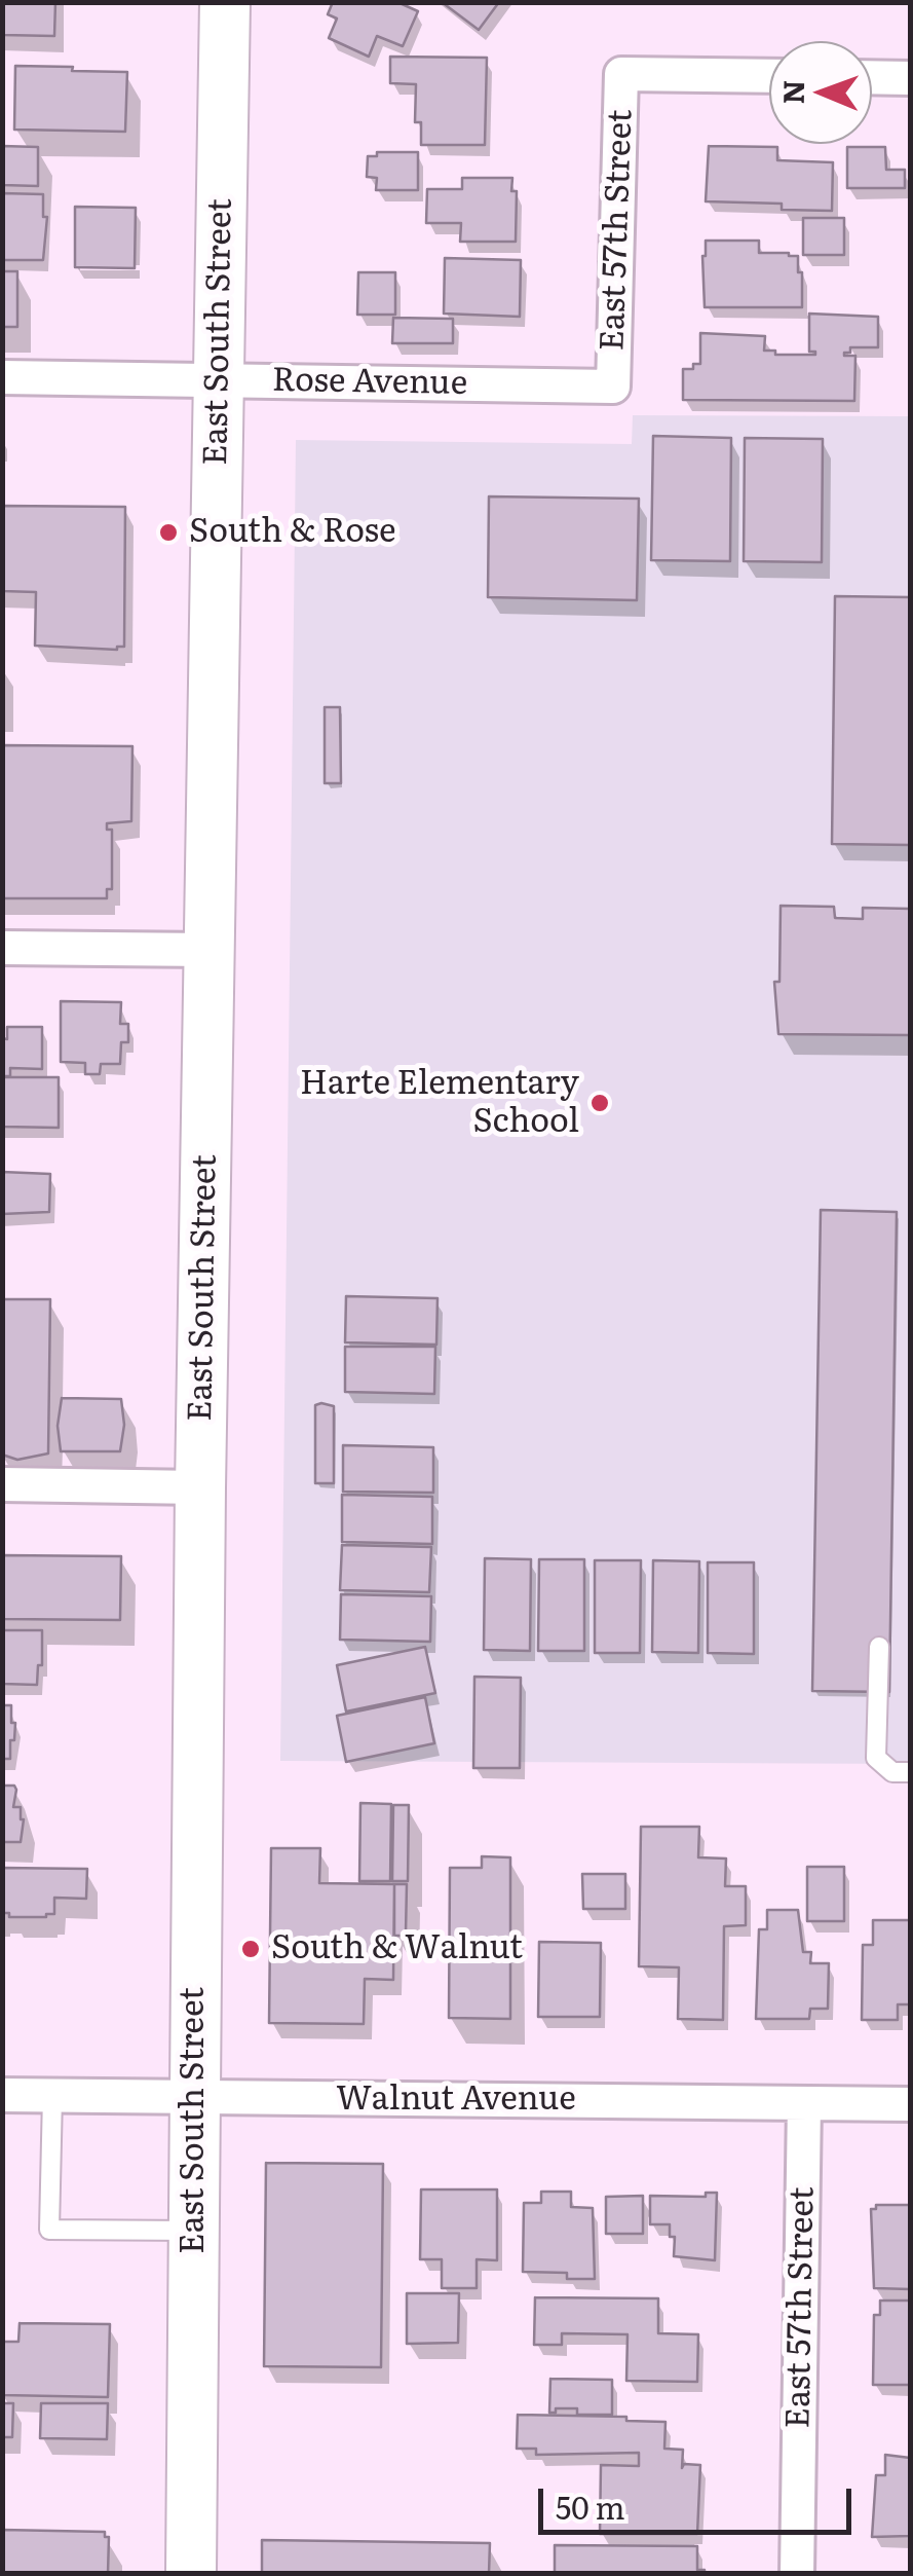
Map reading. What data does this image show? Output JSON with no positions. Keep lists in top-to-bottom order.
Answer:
{
  "streets": {
    "main road": ["East South Street"],
    "street": ["East 57th Street", "Rose Avenue", "Walnut Avenue"]
  },
  "crossings": [
    ["East 57th Street", "Rose Avenue"],
    ["East 57th Street", "Walnut Avenue"],
    ["East South Street", "Rose Avenue"],
    ["East South Street", "Walnut Avenue"]
  ],
  "places": ["South & Rose", "Harte Elementary School", "South & Walnut"],
  "scale_bar": "50 m",
  "north": "left"
}
